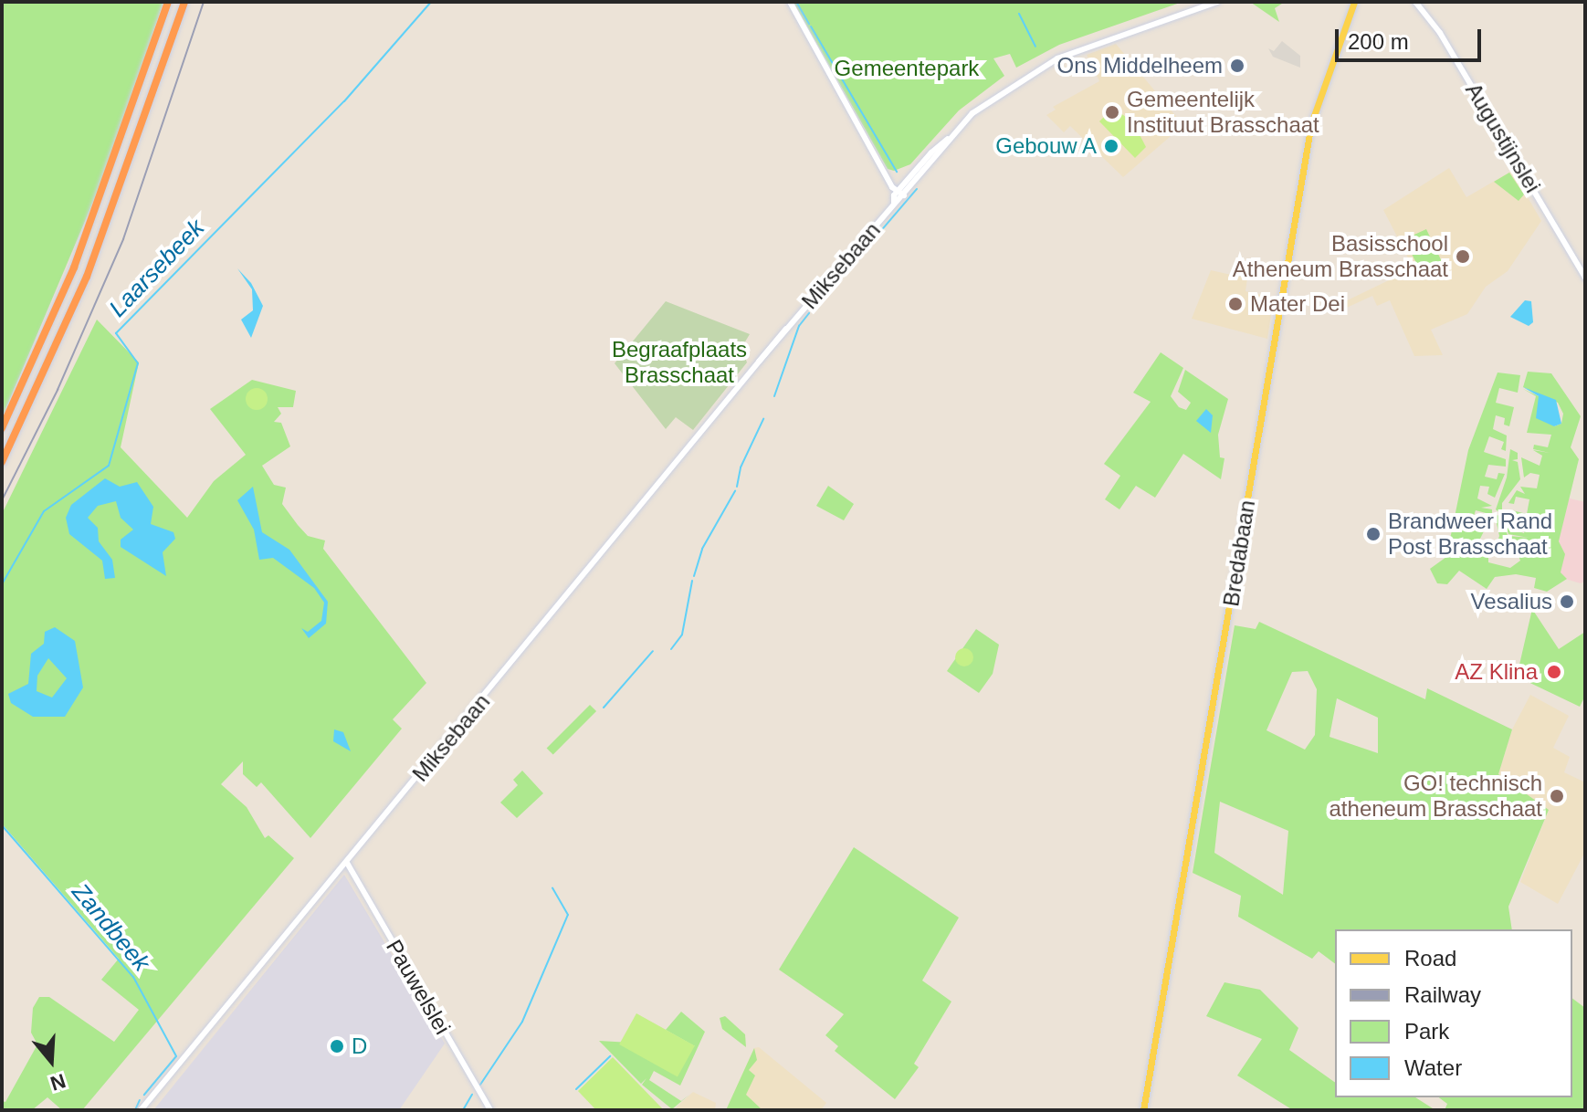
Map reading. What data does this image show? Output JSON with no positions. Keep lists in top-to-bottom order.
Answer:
{
  "streets": {
    "main road": ["Bredabaan"],
    "street": ["Augustijnslei", "Miksebaan", "Pauwelslei"]
  },
  "crossings": [
    ["Miksebaan", "Pauwelslei"]
  ],
  "water": ["Laarsebeek", "Zandbeek"],
  "parks": ["Gemeentepark", "Begraafplaats Brasschaat"],
  "places": [
    "Ons Middelheem",
    "Gemeentelijk Instituut Brasschaat",
    "Gebouw A",
    "Basisschool Atheneum Brasschaat",
    "Mater Dei",
    "Brandweer Rand Post Brasschaat",
    "Vesalius",
    "AZ Klina",
    "GO! technisch atheneum Brasschaat",
    "D"
  ],
  "legend": [
    "Road",
    "Railway",
    "Park",
    "Water"
  ],
  "scale_bar": "200 m",
  "north": "bottom"
}
